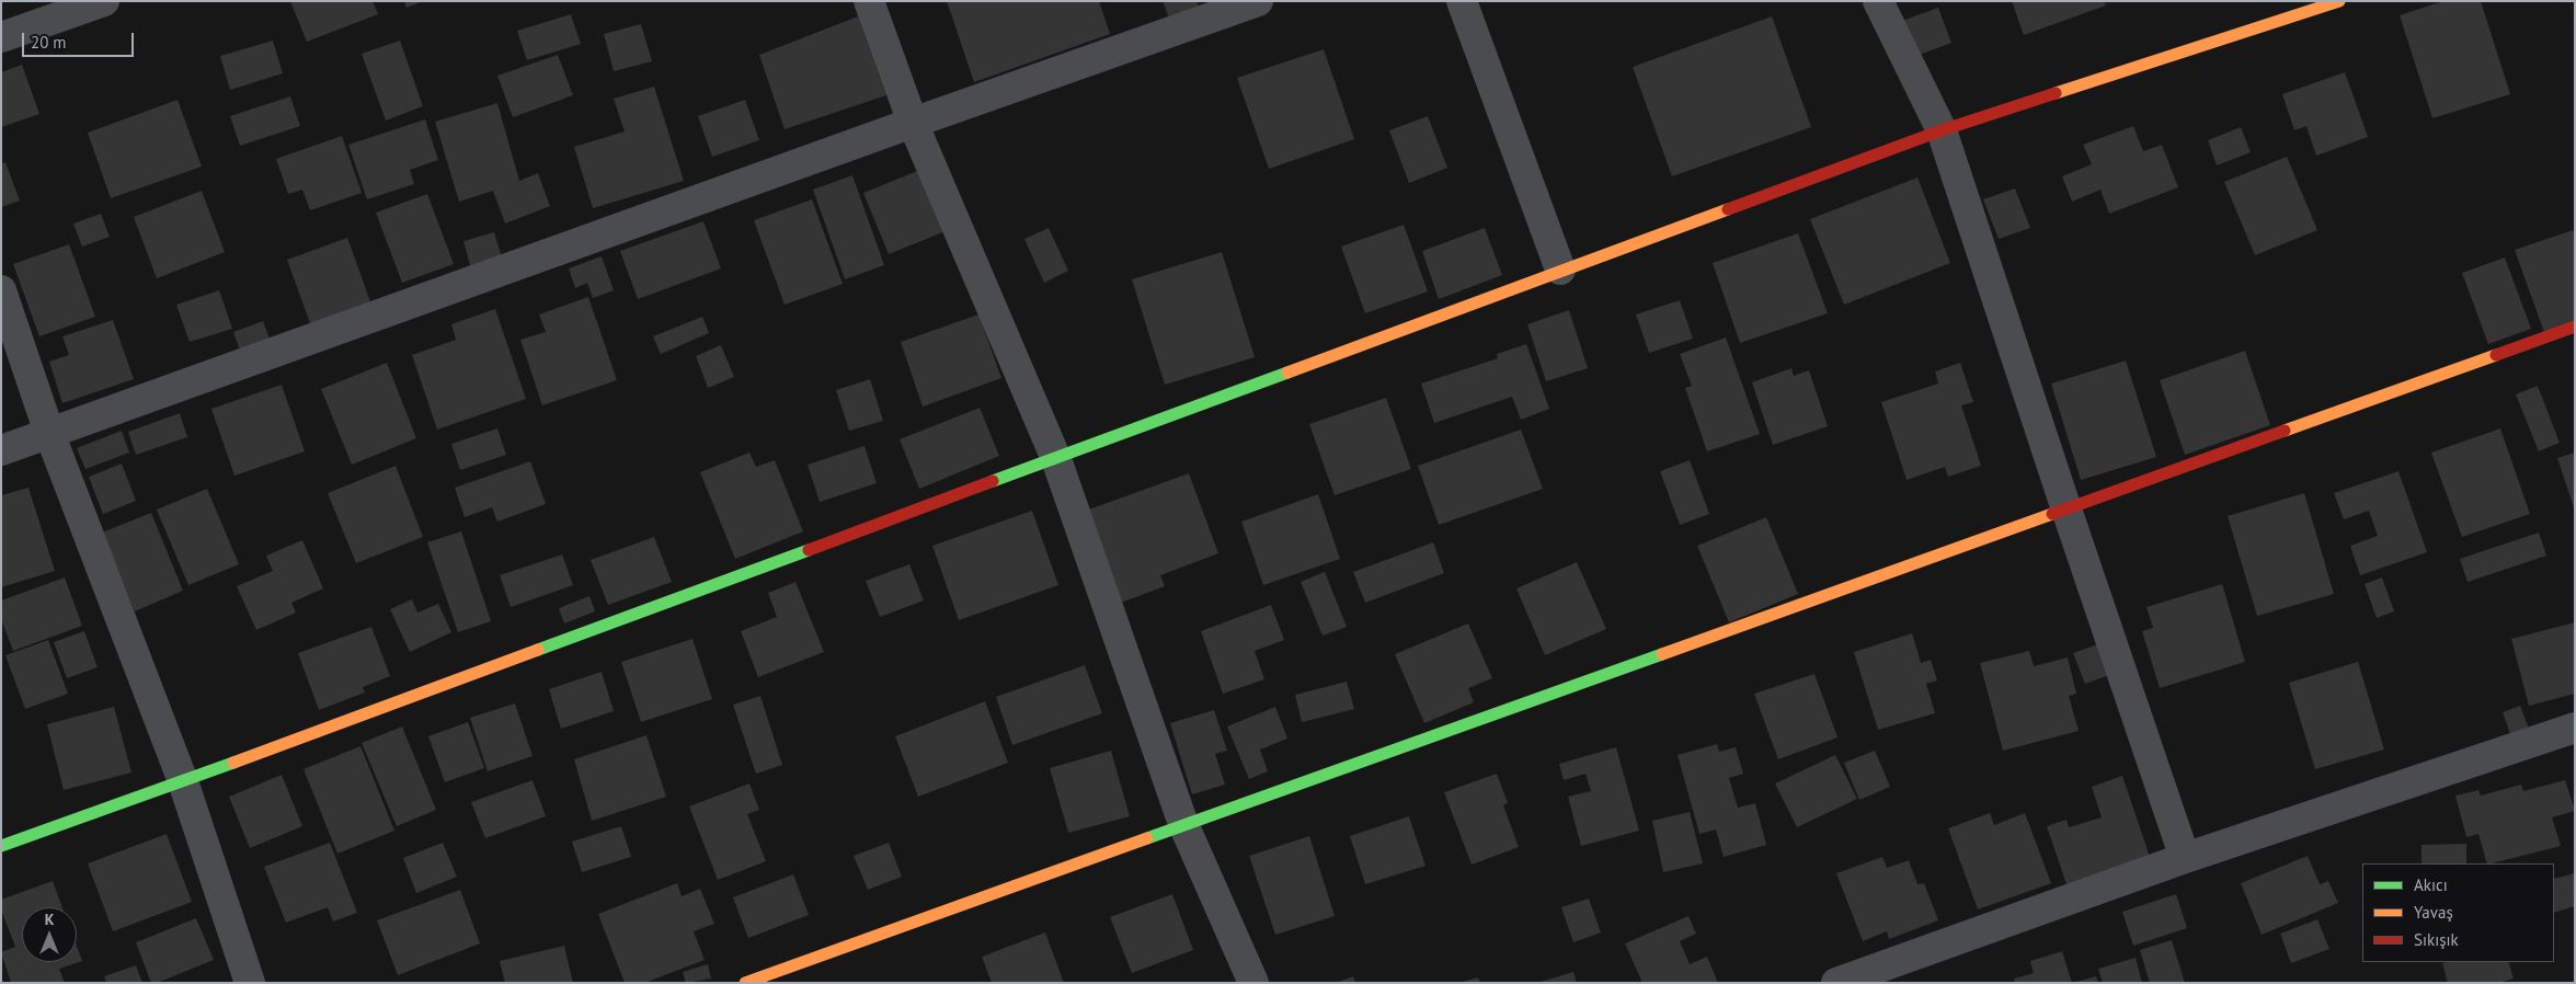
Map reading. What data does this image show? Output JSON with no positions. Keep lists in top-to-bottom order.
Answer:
{
  "legend": ["Akıcı", "Yavaş", "Sıkışık"],
  "scale_bar": "20 m",
  "north": "top"
}
